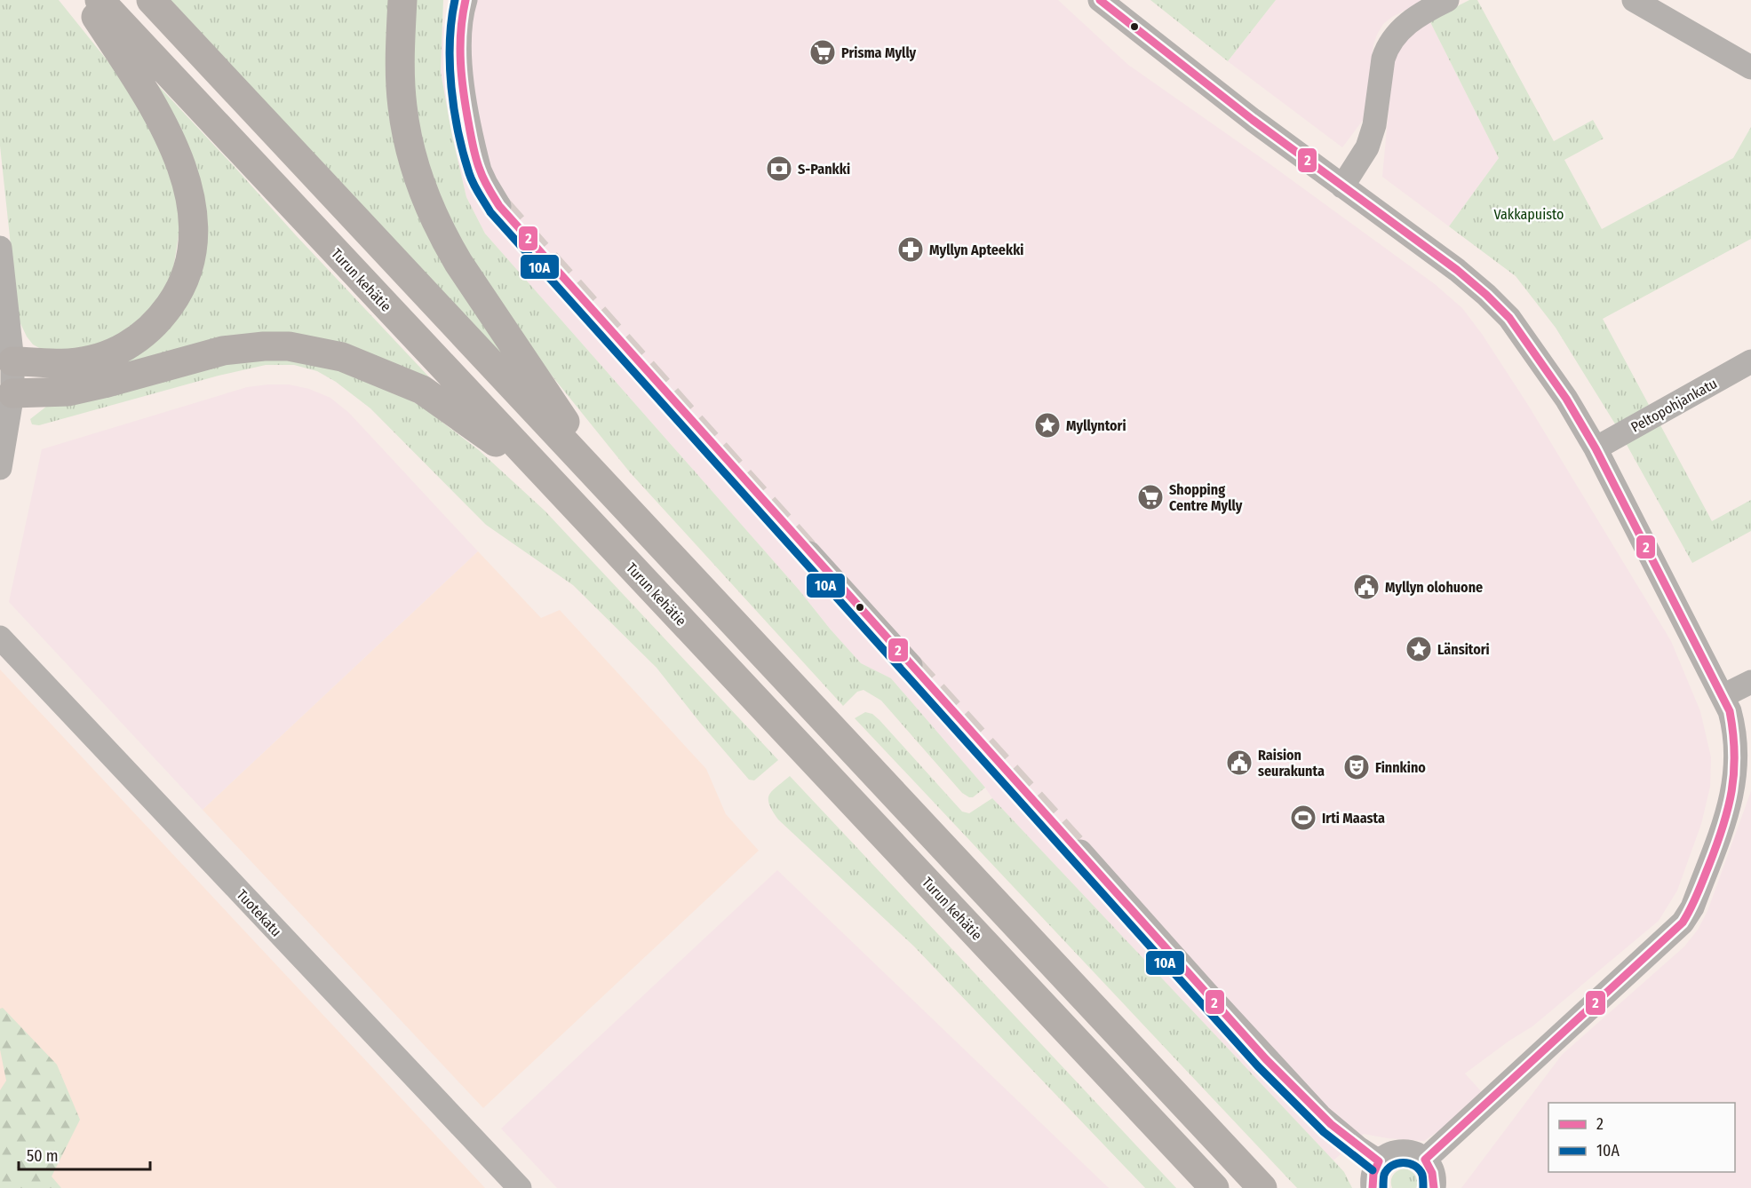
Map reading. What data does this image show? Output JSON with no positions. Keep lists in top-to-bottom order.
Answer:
{
  "streets": {
    "highway": ["Turun kehätie"],
    "street": ["Peltopohjankatu", "Tuotekatu"]
  },
  "parks": ["Vakkapuisto"],
  "places": {
    "supermarket": ["Prisma Mylly", "Shopping Centre Mylly"],
    "bank": ["S-Pankki"],
    "pharmacy": ["Myllyn Apteekki"],
    "place": ["Myllyntori", "Länsitori"],
    "public building": ["Myllyn olohuone", "Raision seurakunta"],
    "theatre": ["Finnkino"],
    "sports": ["Irti Maasta"]
  },
  "lines": ["transit line 2", "transit line 10A"],
  "legend": ["2", "10A"],
  "scale_bar": "50 m"
}
